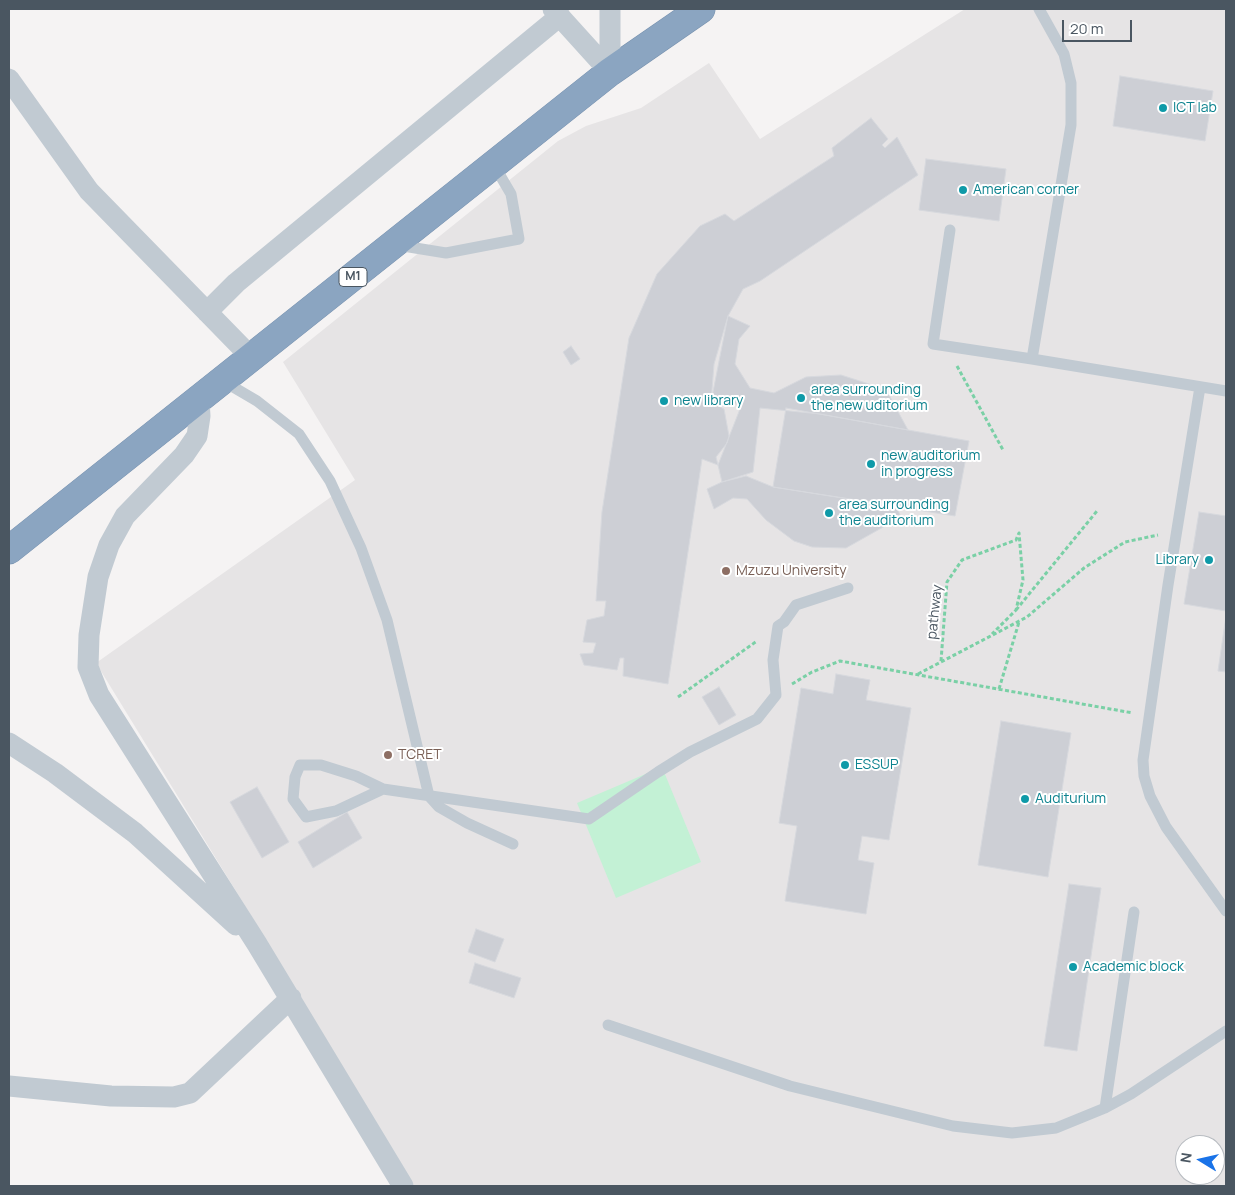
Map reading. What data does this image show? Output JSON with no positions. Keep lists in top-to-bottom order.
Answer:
{
  "streets": {
    "highway": ["M1"],
    "path": ["pathway"]
  },
  "places": [
    "ICT lab",
    "American corner",
    "area surrounding the new uditorium",
    "new library",
    "new auditorium in progress",
    "area surrounding the auditorium",
    "Library",
    "Mzuzu University",
    "TCRET",
    "ESSUP",
    "Auditurium",
    "Academic block"
  ],
  "scale_bar": "20 m",
  "north": "left"
}
